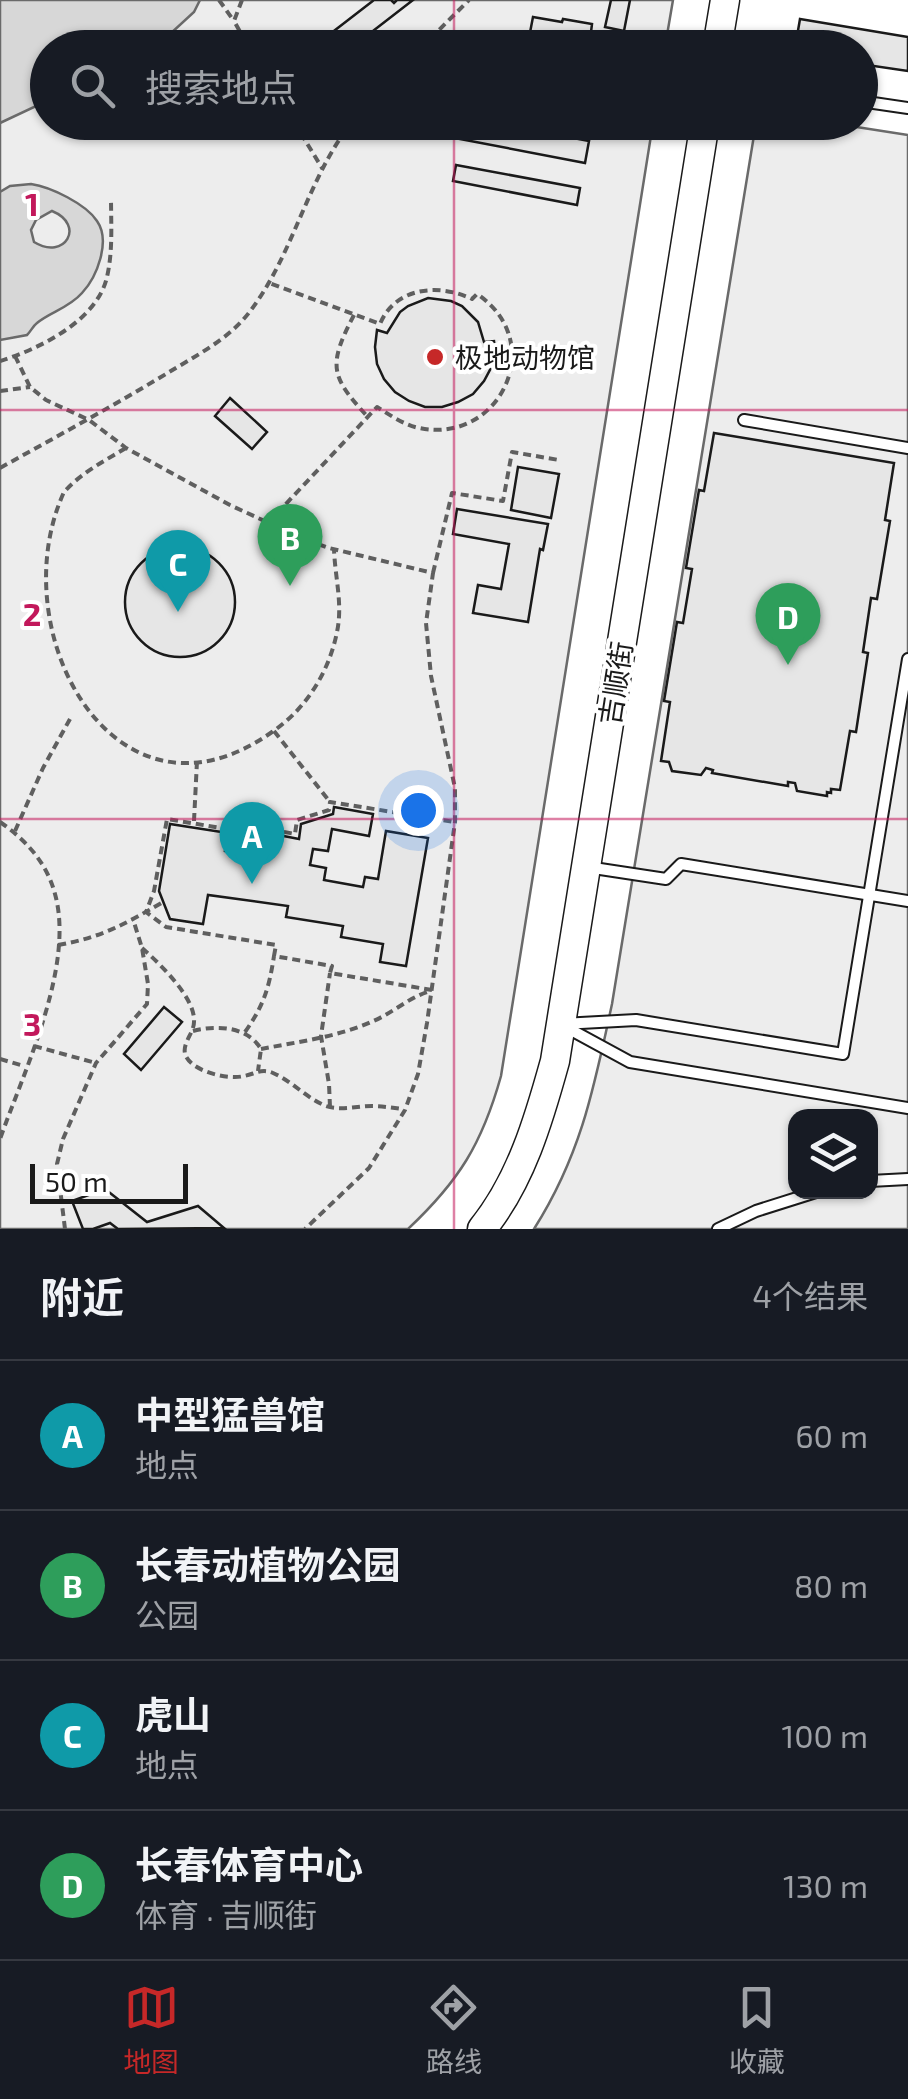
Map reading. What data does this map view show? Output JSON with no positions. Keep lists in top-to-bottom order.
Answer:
{
  "streets": {
    "main road": ["吉顺街"]
  },
  "places": ["极地动物馆"],
  "scale_bar": "50 m",
  "page": {
    "search": "搜索地点",
    "pins": [
      "B",
      "C",
      "D",
      "A"
    ],
    "scale": "50 m",
    "heading": ["附近", "4个结果"],
    "list": [
      {
        "mark": "A",
        "name": "中型猛兽馆",
        "note": "地点",
        "value": "60 m"
      },
      {
        "mark": "B",
        "name": "长春动植物公园",
        "note": "公园",
        "value": "80 m"
      },
      {
        "mark": "C",
        "name": "虎山",
        "note": "地点",
        "value": "100 m"
      },
      {
        "mark": "D",
        "name": "长春体育中心",
        "note": "体育 · 吉顺街",
        "value": "130 m"
      }
    ],
    "nav": ["地图", "路线", "收藏"]
  },
  "grid": {
    "rows": ["1", "2", "3"]
  }
}
